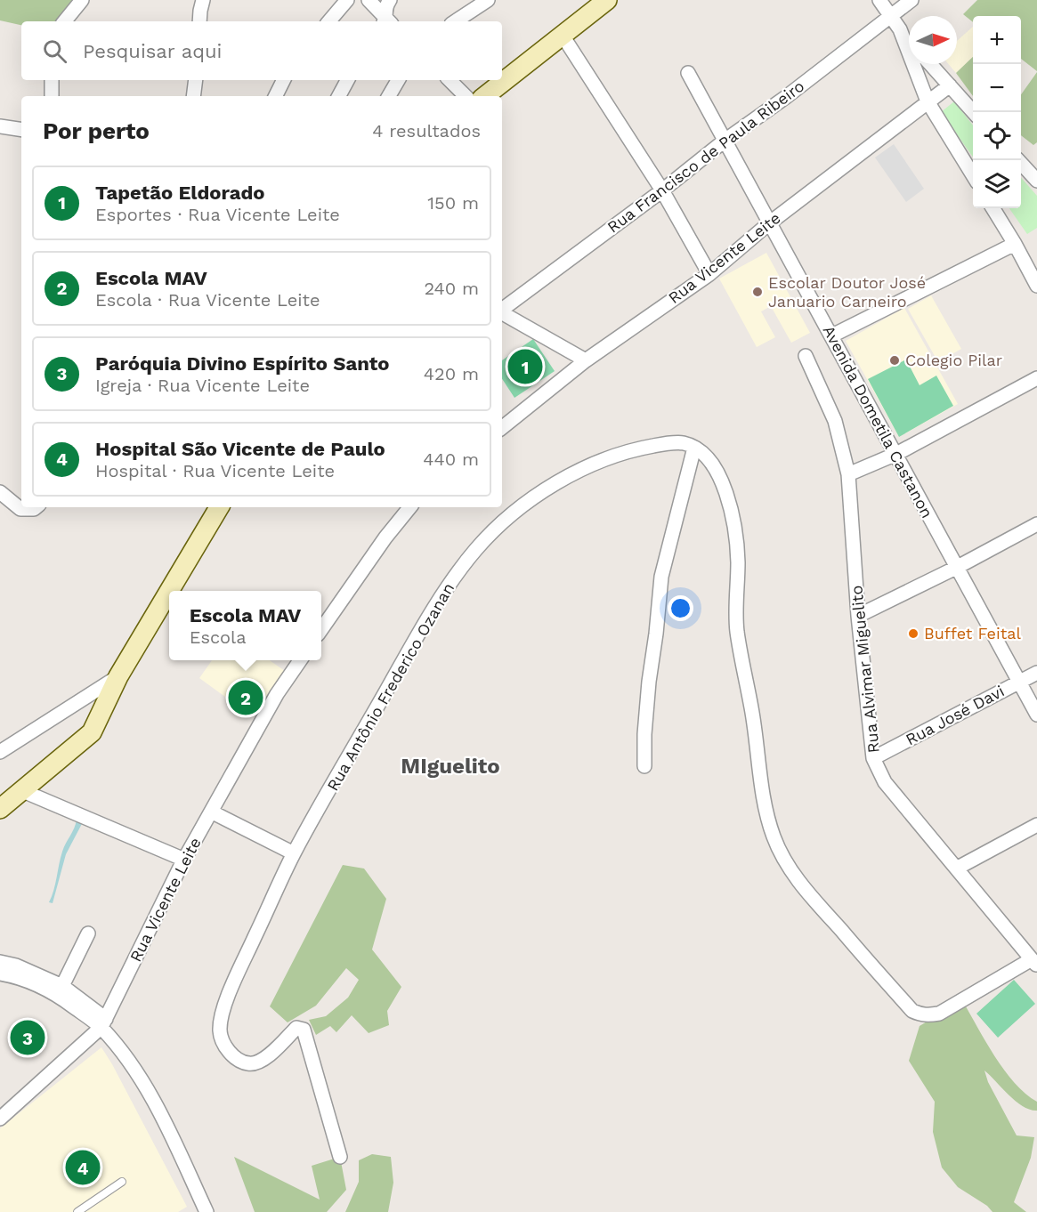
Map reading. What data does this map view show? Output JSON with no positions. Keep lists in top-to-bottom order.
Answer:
{
  "streets": {
    "street": [
      "Rua Francisco de Paula Ribeiro",
      "Rua Vicente Leite",
      "Avenida Dometila Castanon",
      "Rua Alvimar Miguelito",
      "Rua Antônio Frederico Ozanan",
      "Rua José Davi"
    ]
  },
  "crossings": [
    ["Rua Francisco de Paula Ribeiro", "Avenida Dometila Castanon"],
    ["Rua Vicente Leite", "Avenida Dometila Castanon"],
    ["Avenida Dometila Castanon", "Rua José Davi"],
    ["Rua Alvimar Miguelito", "Rua José Davi"]
  ],
  "districts": ["MIguelito"],
  "places": ["Escolar Doutor José Januario Carneiro", "Colegio Pilar", "Buffet Feital"],
  "north": "right",
  "page": {
    "map_buttons": ["+", "−"],
    "search": "Pesquisar aqui",
    "heading": ["Por perto", "4 resultados"],
    "list": [
      {
        "mark": "1",
        "name": "Tapetão Eldorado",
        "note": "Esportes · Rua Vicente Leite",
        "value": "150 m"
      },
      {
        "mark": "2",
        "name": "Escola MAV",
        "note": "Escola · Rua Vicente Leite",
        "value": "240 m"
      },
      {
        "mark": "3",
        "name": "Paróquia Divino Espírito Santo",
        "note": "Igreja · Rua Vicente Leite",
        "value": "420 m"
      },
      {
        "mark": "4",
        "name": "Hospital São Vicente de Paulo",
        "note": "Hospital · Rua Vicente Leite",
        "value": "440 m"
      }
    ],
    "pins": [
      "1",
      "2",
      "3",
      "4"
    ],
    "popup": ["Escola MAV", "Escola"]
  }
}
